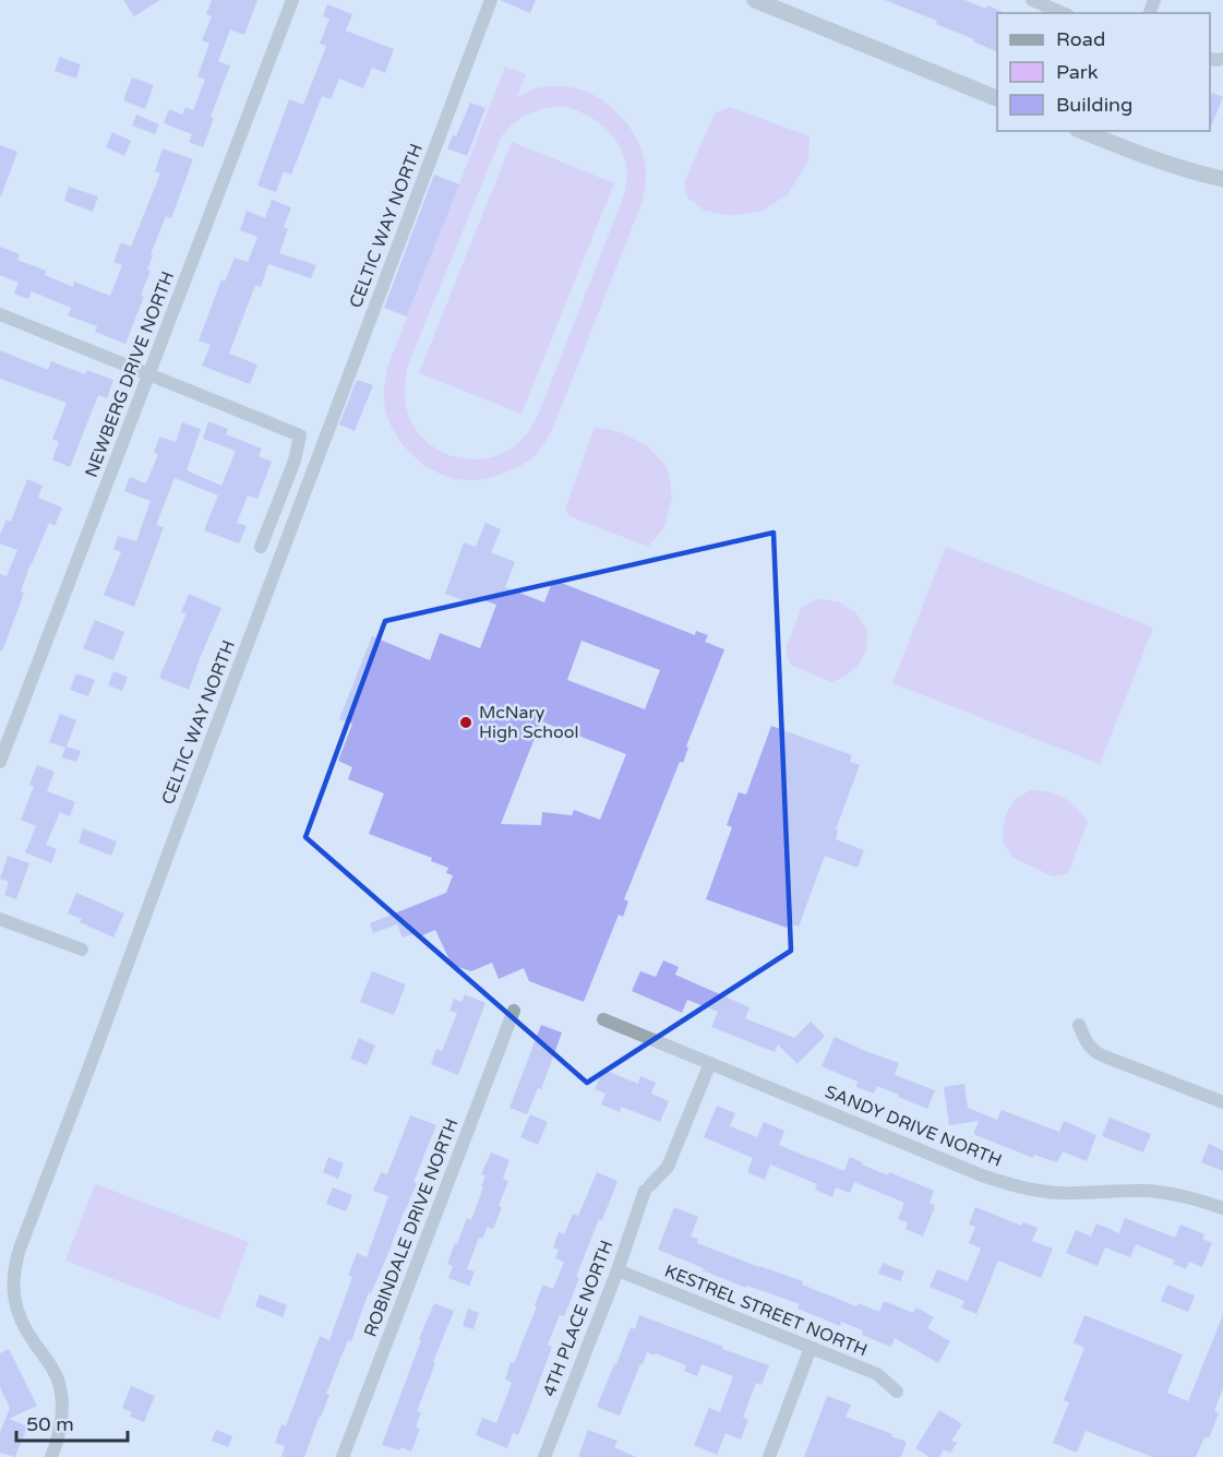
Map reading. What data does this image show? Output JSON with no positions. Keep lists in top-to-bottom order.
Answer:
{
  "streets": {
    "street": [
      "CELTIC WAY NORTH",
      "NEWBERG DRIVE NORTH",
      "SANDY DRIVE NORTH",
      "ROBINDALE DRIVE NORTH",
      "KESTREL STREET NORTH",
      "4TH PLACE NORTH"
    ]
  },
  "crossings": [
    ["SANDY DRIVE NORTH", "4TH PLACE NORTH"],
    ["KESTREL STREET NORTH", "4TH PLACE NORTH"]
  ],
  "places": ["McNary High School"],
  "legend": ["Road", "Park", "Building"],
  "scale_bar": "50 m"
}
